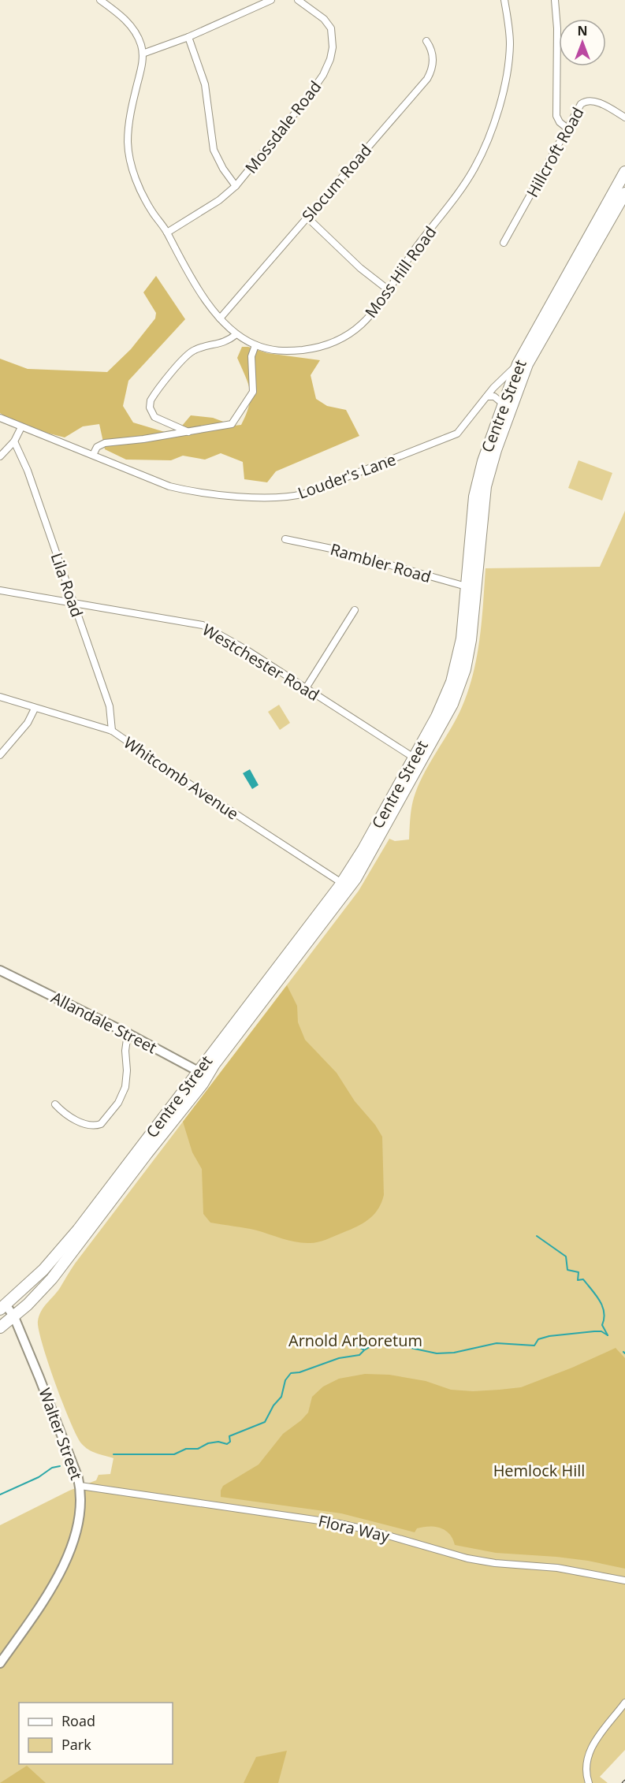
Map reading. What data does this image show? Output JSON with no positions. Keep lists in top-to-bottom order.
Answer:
{
  "streets": {
    "highway": ["Centre Street"],
    "street": [
      "Mossdale Road",
      "Hillcroft Road",
      "Slocum Road",
      "Moss Hill Road",
      "Louder's Lane",
      "Rambler Road",
      "Lila Road",
      "Westchester Road",
      "Whitcomb Avenue",
      "Allandale Street",
      "Walter Street",
      "Flora Way"
    ]
  },
  "crossings": [
    ["Mossdale Road", "Moss Hill Road"],
    ["Slocum Road", "Moss Hill Road"],
    ["Centre Street", "Louder's Lane"],
    ["Centre Street", "Rambler Road"],
    ["Centre Street", "Westchester Road"],
    ["Centre Street", "Whitcomb Avenue"],
    ["Centre Street", "Allandale Street"],
    ["Centre Street", "Walter Street"],
    ["Lila Road", "Westchester Road"],
    ["Lila Road", "Whitcomb Avenue"],
    ["Walter Street", "Flora Way"]
  ],
  "parks": ["Arnold Arboretum", "Hemlock Hill"],
  "legend": ["Road", "Park"],
  "north": "top"
}
